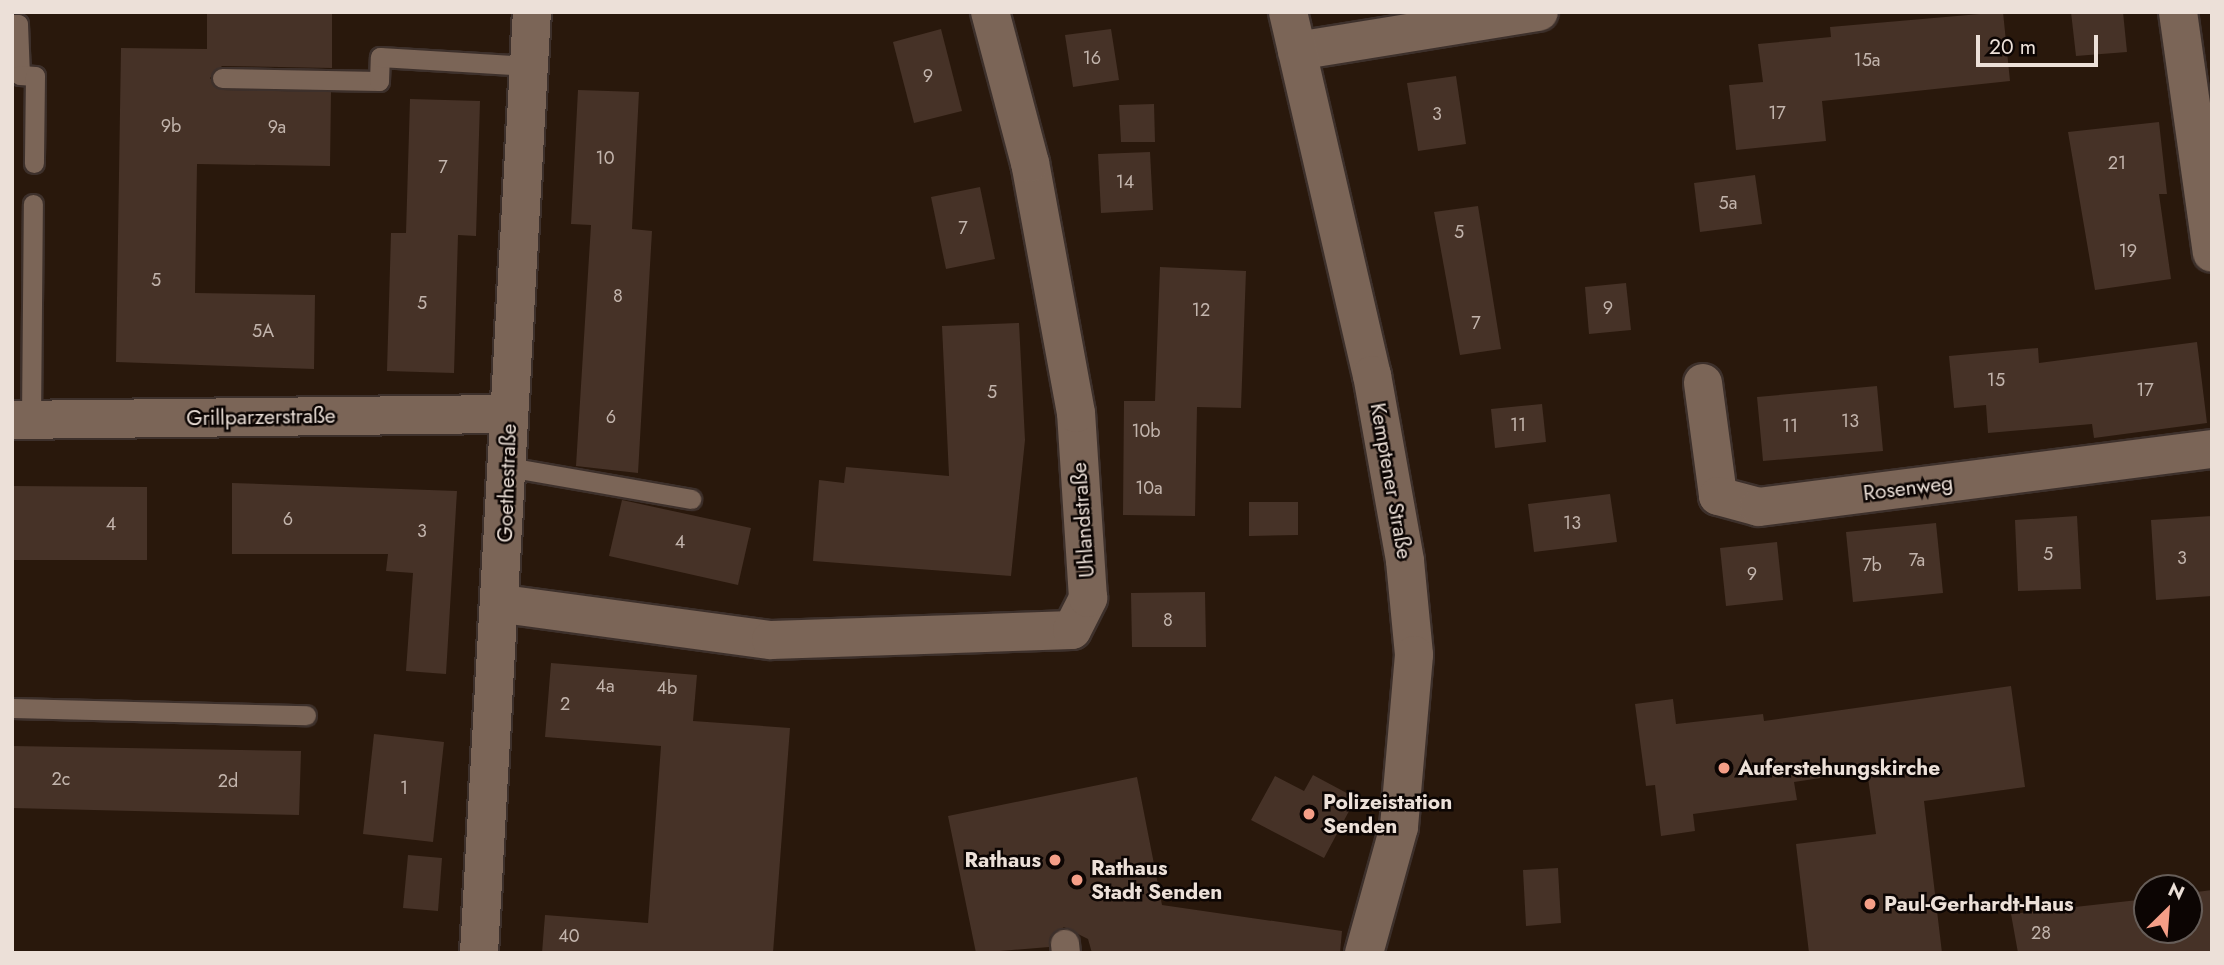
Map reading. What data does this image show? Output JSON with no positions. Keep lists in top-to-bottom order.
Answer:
{
  "streets": {
    "street": [
      "Grillparzerstraße",
      "Kemptener Straße",
      "Goethestraße",
      "Rosenweg",
      "Uhlandstraße"
    ]
  },
  "crossings": [
    ["Grillparzerstraße", "Goethestraße"],
    ["Goethestraße", "Uhlandstraße"]
  ],
  "places": [
    "Auferstehungskirche",
    "Polizeistation Senden",
    "Rathaus",
    "Rathaus Stadt Senden",
    "Paul-Gerhardt-Haus"
  ],
  "house_numbers": [
    "16",
    "15a",
    "9",
    "17",
    "3",
    "9b",
    "9a",
    "10",
    "21",
    "7",
    "14",
    "5a",
    "7",
    "5",
    "19",
    "5",
    "8",
    "5",
    "9",
    "12",
    "7",
    "5A",
    "15",
    "17",
    "5",
    "6",
    "13",
    "11",
    "11",
    "10b",
    "10a",
    "6",
    "13",
    "4",
    "3",
    "4",
    "5",
    "3",
    "7a",
    "7b",
    "9",
    "8",
    "4a",
    "4b",
    "2",
    "2c",
    "2d",
    "1",
    "28",
    "40"
  ],
  "scale_bar": "20 m",
  "north": "top right"
}
